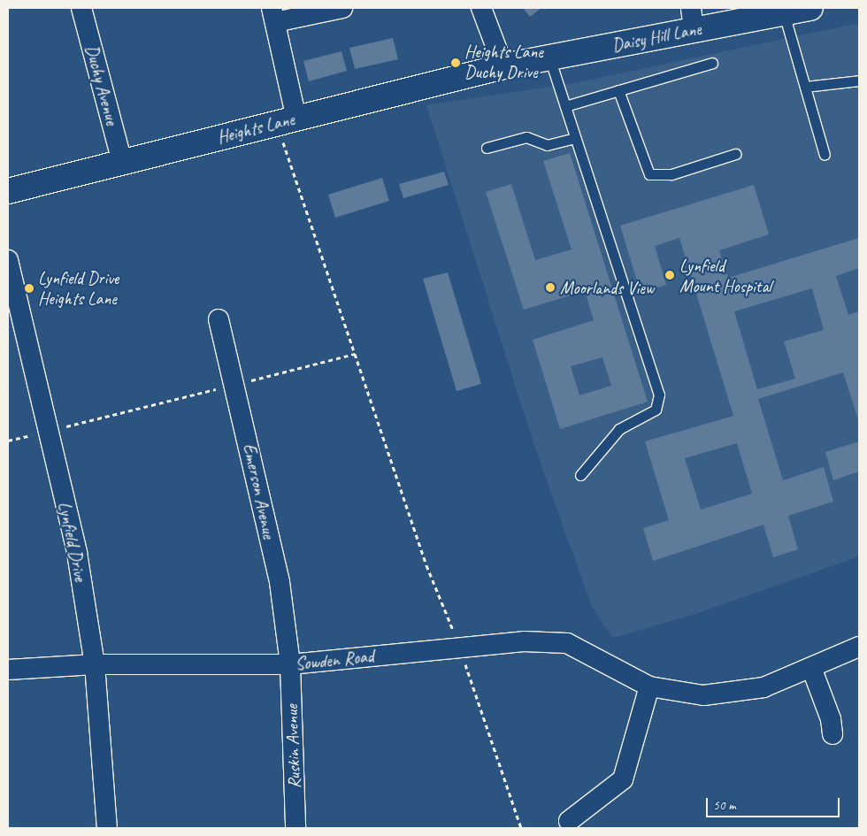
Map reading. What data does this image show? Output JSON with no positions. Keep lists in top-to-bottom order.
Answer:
{
  "streets": {
    "street": [
      "Daisy Hill Lane",
      "Duchy Avenue",
      "Heights Lane",
      "Emerson Avenue",
      "Lynfield Drive",
      "Sowden Road",
      "Ruskin Avenue"
    ]
  },
  "crossings": [
    ["Daisy Hill Lane", "Heights Lane"],
    ["Duchy Avenue", "Heights Lane"],
    ["Emerson Avenue", "Sowden Road"],
    ["Emerson Avenue", "Ruskin Avenue"],
    ["Lynfield Drive", "Sowden Road"],
    ["Sowden Road", "Ruskin Avenue"]
  ],
  "places": [
    "Heights Lane Duchy Drive",
    "Lynfield Mount Hospital",
    "Moorlands View",
    "Lynfield Drive Heights Lane"
  ],
  "scale_bar": "50 m"
}
